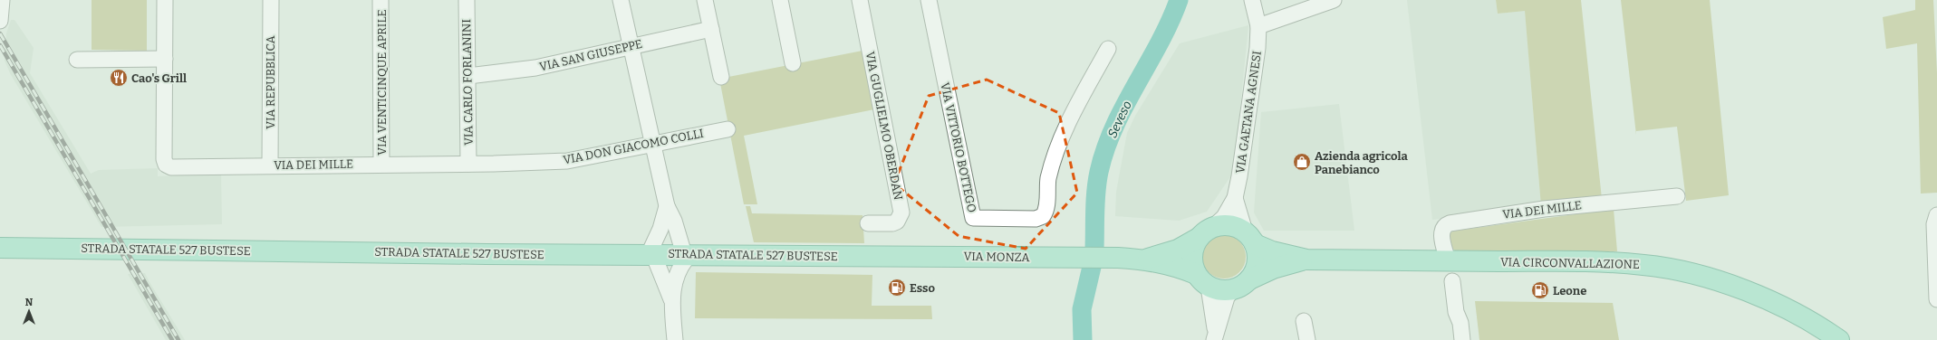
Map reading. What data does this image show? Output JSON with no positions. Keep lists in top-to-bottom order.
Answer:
{
  "streets": {
    "main road": ["STRADA STATALE 527 BUSTESE", "VIA MONZA", "VIA CIRCONVALLAZIONE"],
    "street": [
      "VIA SAN GIUSEPPE",
      "VIA REPUBBLICA",
      "VIA VENTICINQUE APRILE",
      "VIA CARLO FORLANINI",
      "VIA GAETANA AGNESI",
      "VIA GUGLIELMO OBERDAN",
      "VIA DON GIACOMO COLLI",
      "VIA VITTORIO BOTTEGO",
      "VIA DEI MILLE"
    ]
  },
  "crossings": [
    ["VIA SAN GIUSEPPE", "VIA CARLO FORLANINI"],
    ["VIA REPUBBLICA", "VIA DEI MILLE"],
    ["VIA VENTICINQUE APRILE", "VIA DEI MILLE"],
    ["VIA CARLO FORLANINI", "VIA DON GIACOMO COLLI"],
    ["VIA GAETANA AGNESI", "VIA CIRCONVALLAZIONE"],
    ["VIA DON GIACOMO COLLI", "VIA DEI MILLE"],
    ["VIA DEI MILLE", "VIA CIRCONVALLAZIONE"],
    ["STRADA STATALE 527 BUSTESE", "VIA MONZA"]
  ],
  "water": ["Seveso"],
  "places": {
    "restaurant": ["Cao's Grill"],
    "shop": ["Azienda agricola Panebianco"],
    "fuel station": ["Esso", "Leone"]
  },
  "north": "top"
}
